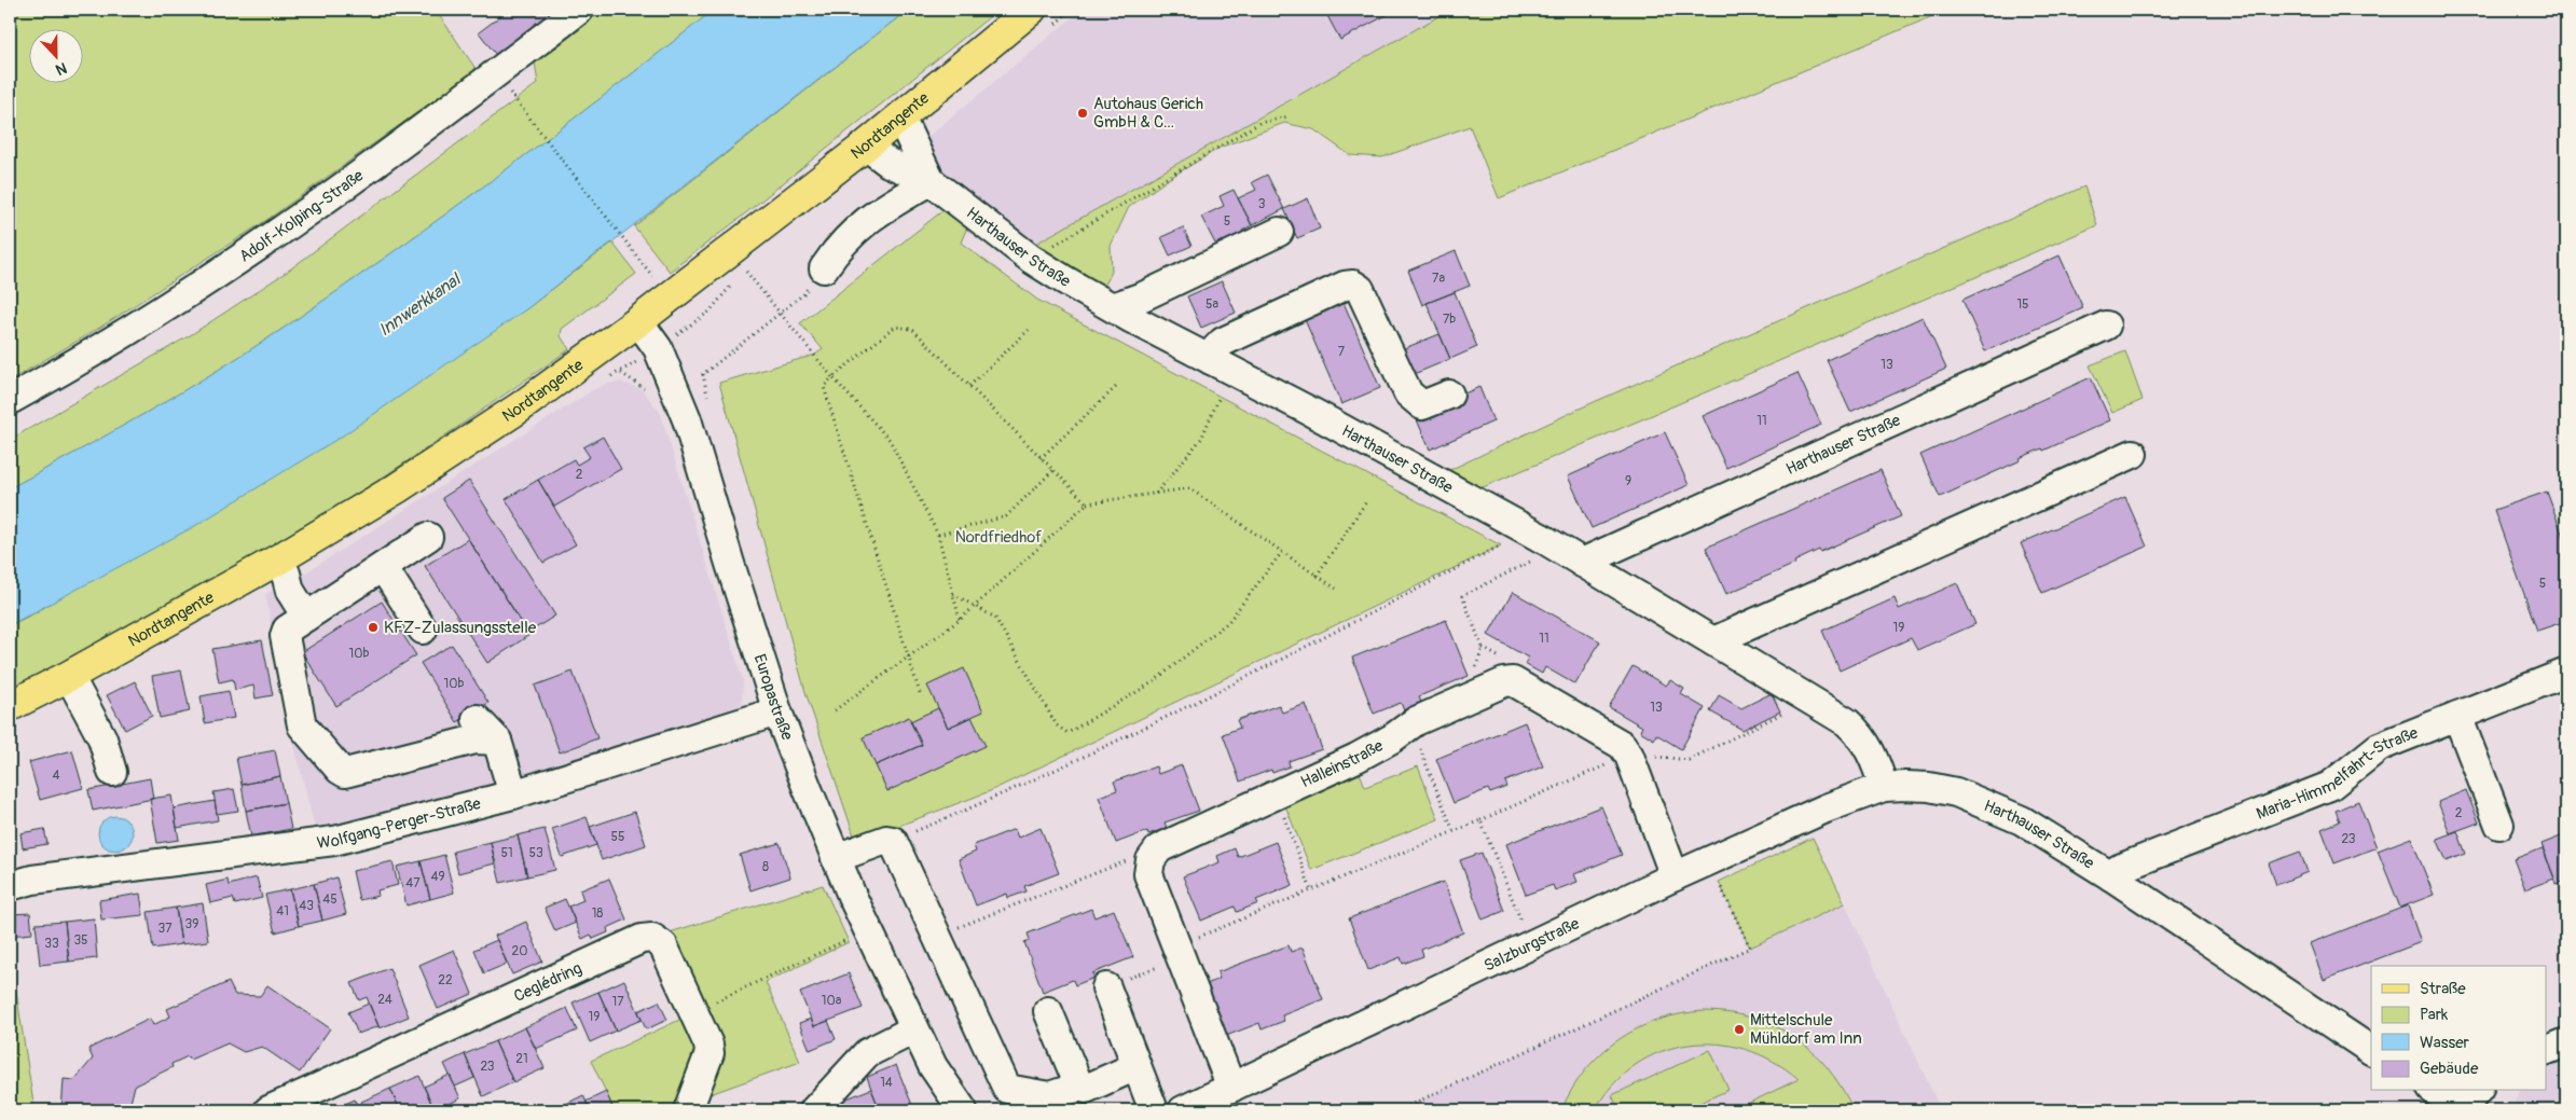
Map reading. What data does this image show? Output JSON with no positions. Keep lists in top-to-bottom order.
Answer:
{
  "streets": {
    "main road": ["Nordtangente"],
    "street": [
      "Adolf-Kolping-Straße",
      "Harthauser Straße",
      "Europastraße",
      "Halleinstraße",
      "Maria-Himmelfahrt-Straße",
      "Wolfgang-Perger-Straße",
      "Salzburgstraße",
      "Ceglédring"
    ]
  },
  "crossings": [
    ["Nordtangente", "Harthauser Straße"],
    ["Nordtangente", "Europastraße"],
    ["Harthauser Straße", "Maria-Himmelfahrt-Straße"],
    ["Harthauser Straße", "Salzburgstraße"],
    ["Europastraße", "Wolfgang-Perger-Straße"],
    ["Halleinstraße", "Salzburgstraße"]
  ],
  "water": ["Innwerkkanal"],
  "parks": ["Nordfriedhof"],
  "places": ["Autohaus Gerich GmbH & C...", "KFZ-Zulassungsstelle", "Mittelschule Mühldorf am Inn"],
  "house_numbers": [
    "3",
    "5",
    "7a",
    "5a",
    "15",
    "7b",
    "7",
    "13",
    "11",
    "2",
    "9",
    "5",
    "19",
    "11",
    "10b",
    "10b",
    "13",
    "4",
    "2",
    "55",
    "23",
    "51",
    "53",
    "8",
    "49",
    "47",
    "45",
    "43",
    "41",
    "18",
    "39",
    "37",
    "35",
    "33",
    "20",
    "22",
    "24",
    "10a",
    "17",
    "19",
    "21",
    "23",
    "14"
  ],
  "legend": [
    "Straße",
    "Park",
    "Wasser",
    "Gebäude"
  ],
  "north": "bottom"
}
